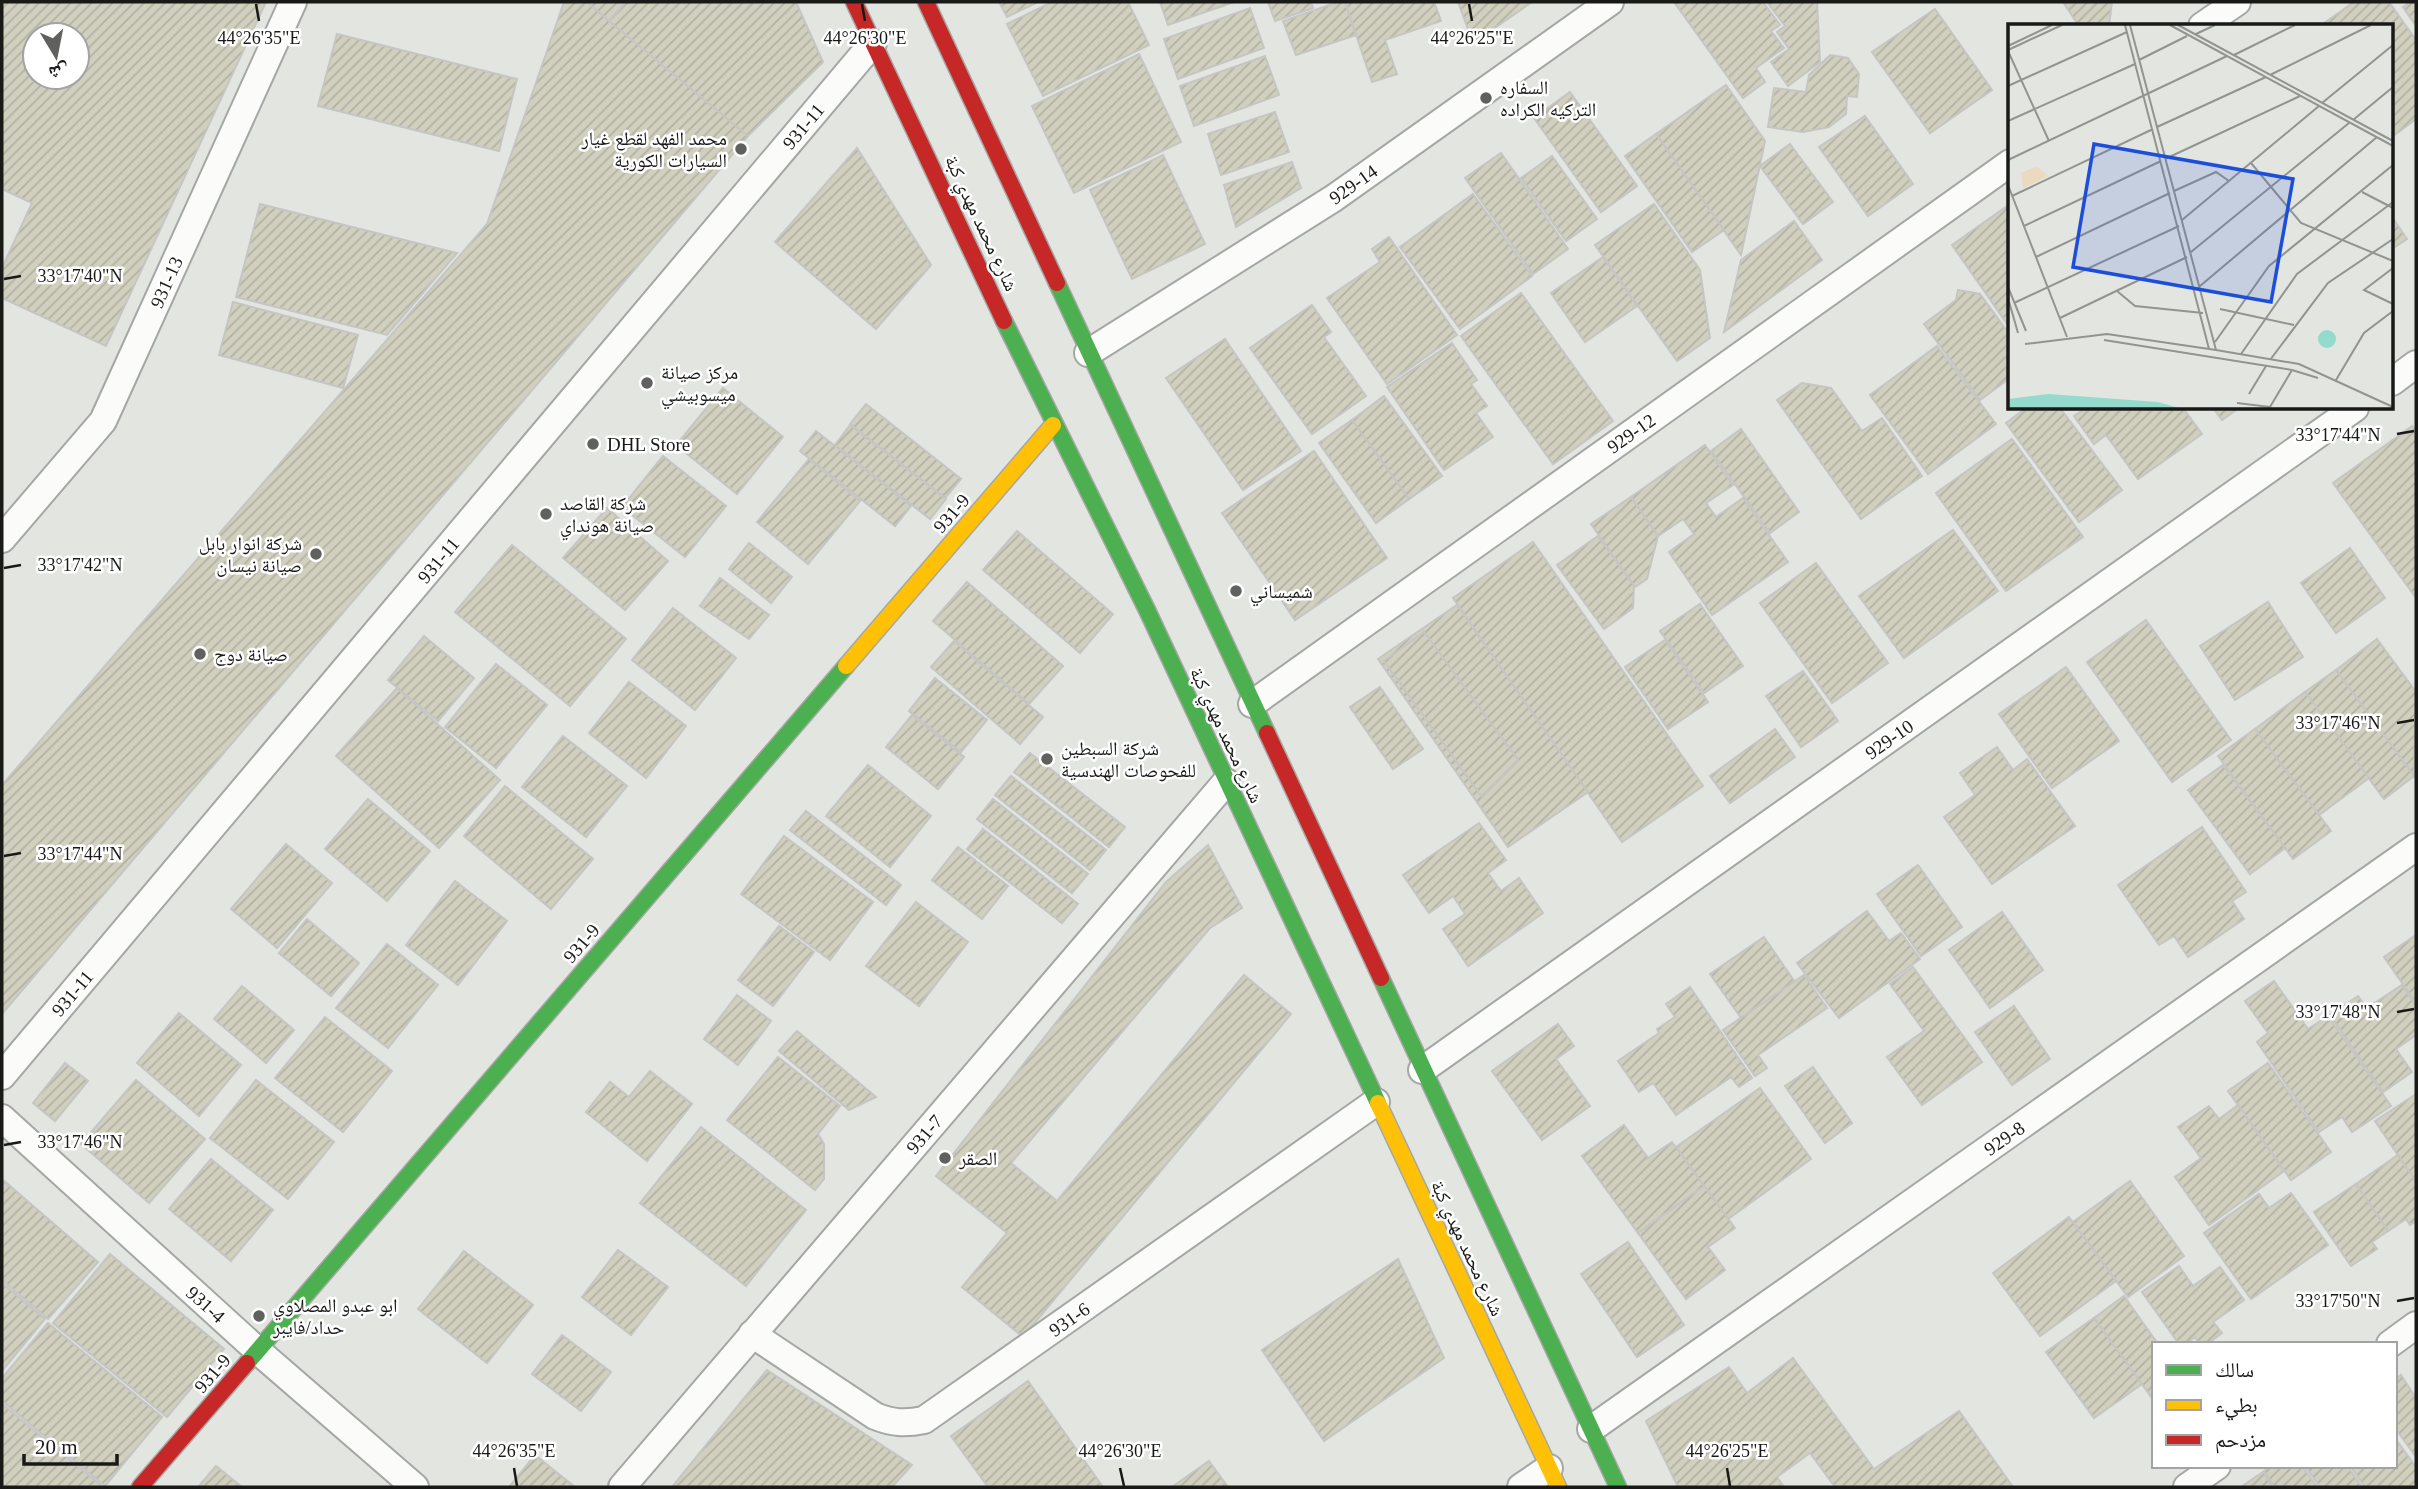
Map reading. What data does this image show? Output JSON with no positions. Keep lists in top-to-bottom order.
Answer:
{
  "streets": {
    "street": [
      "931-11",
      "929-14",
      "شارع محمد مهدي كبة",
      "931-13",
      "929-12",
      "931-9",
      "929-10",
      "931-7",
      "929-8",
      "931-4",
      "931-6"
    ]
  },
  "crossings": [
    ["931-11", "شارع محمد مهدي كبة"],
    ["929-14", "شارع محمد مهدي كبة"],
    ["شارع محمد مهدي كبة", "929-12"],
    ["شارع محمد مهدي كبة", "931-9"],
    ["شارع محمد مهدي كبة", "929-10"],
    ["شارع محمد مهدي كبة", "931-7"],
    ["شارع محمد مهدي كبة", "929-8"],
    ["شارع محمد مهدي كبة", "931-6"],
    ["931-9", "931-4"],
    ["931-7", "931-6"]
  ],
  "places": [
    "السفاره التركيه الكراده",
    "محمد الفهد لقطع غيار السيارات الكورية",
    "مركز صيانة ميسوبيشي",
    "DHL Store",
    "شركة القاصد صيانة هونداي",
    "شركة انوار بابل صيانة نيسان",
    "شميساني",
    "صيانة دوج",
    "شركة السبطين للفحوصات الهندسية",
    "الصقر",
    "ابو عبدو المصلاوي حداد/فايبر"
  ],
  "legend": ["سالك", "بطيء", "مزدحم"],
  "scale_bar": "20 m",
  "north": "bottom",
  "coordinates": [
    "44°26'35\"E",
    "44°26'30\"E",
    "44°26'25\"E",
    "33°17'40\"N",
    "33°17'44\"N",
    "33°17'42\"N",
    "33°17'46\"N",
    "33°17'48\"N",
    "33°17'50\"N"
  ]
}
